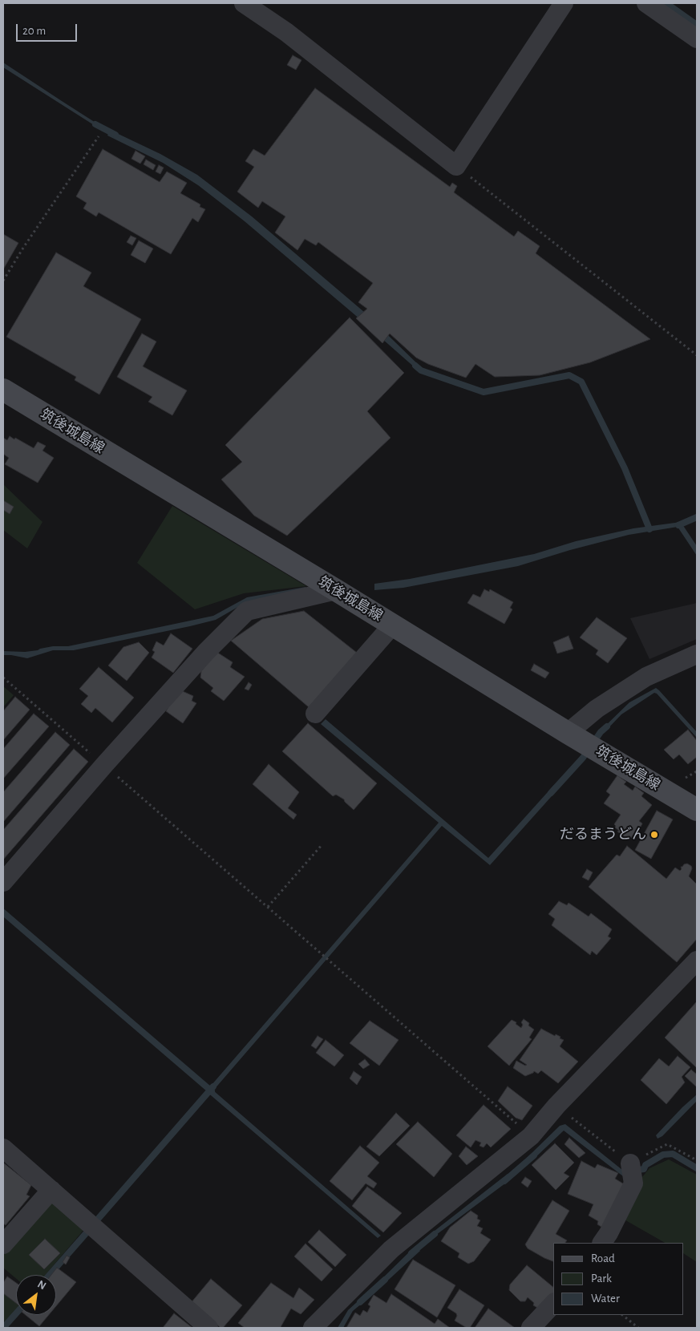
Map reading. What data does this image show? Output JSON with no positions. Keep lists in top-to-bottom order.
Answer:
{
  "streets": {
    "main road": ["筑後城島線"]
  },
  "places": ["だるまうどん"],
  "legend": ["Road", "Park", "Water"],
  "scale_bar": "20 m",
  "north": "top right"
}
